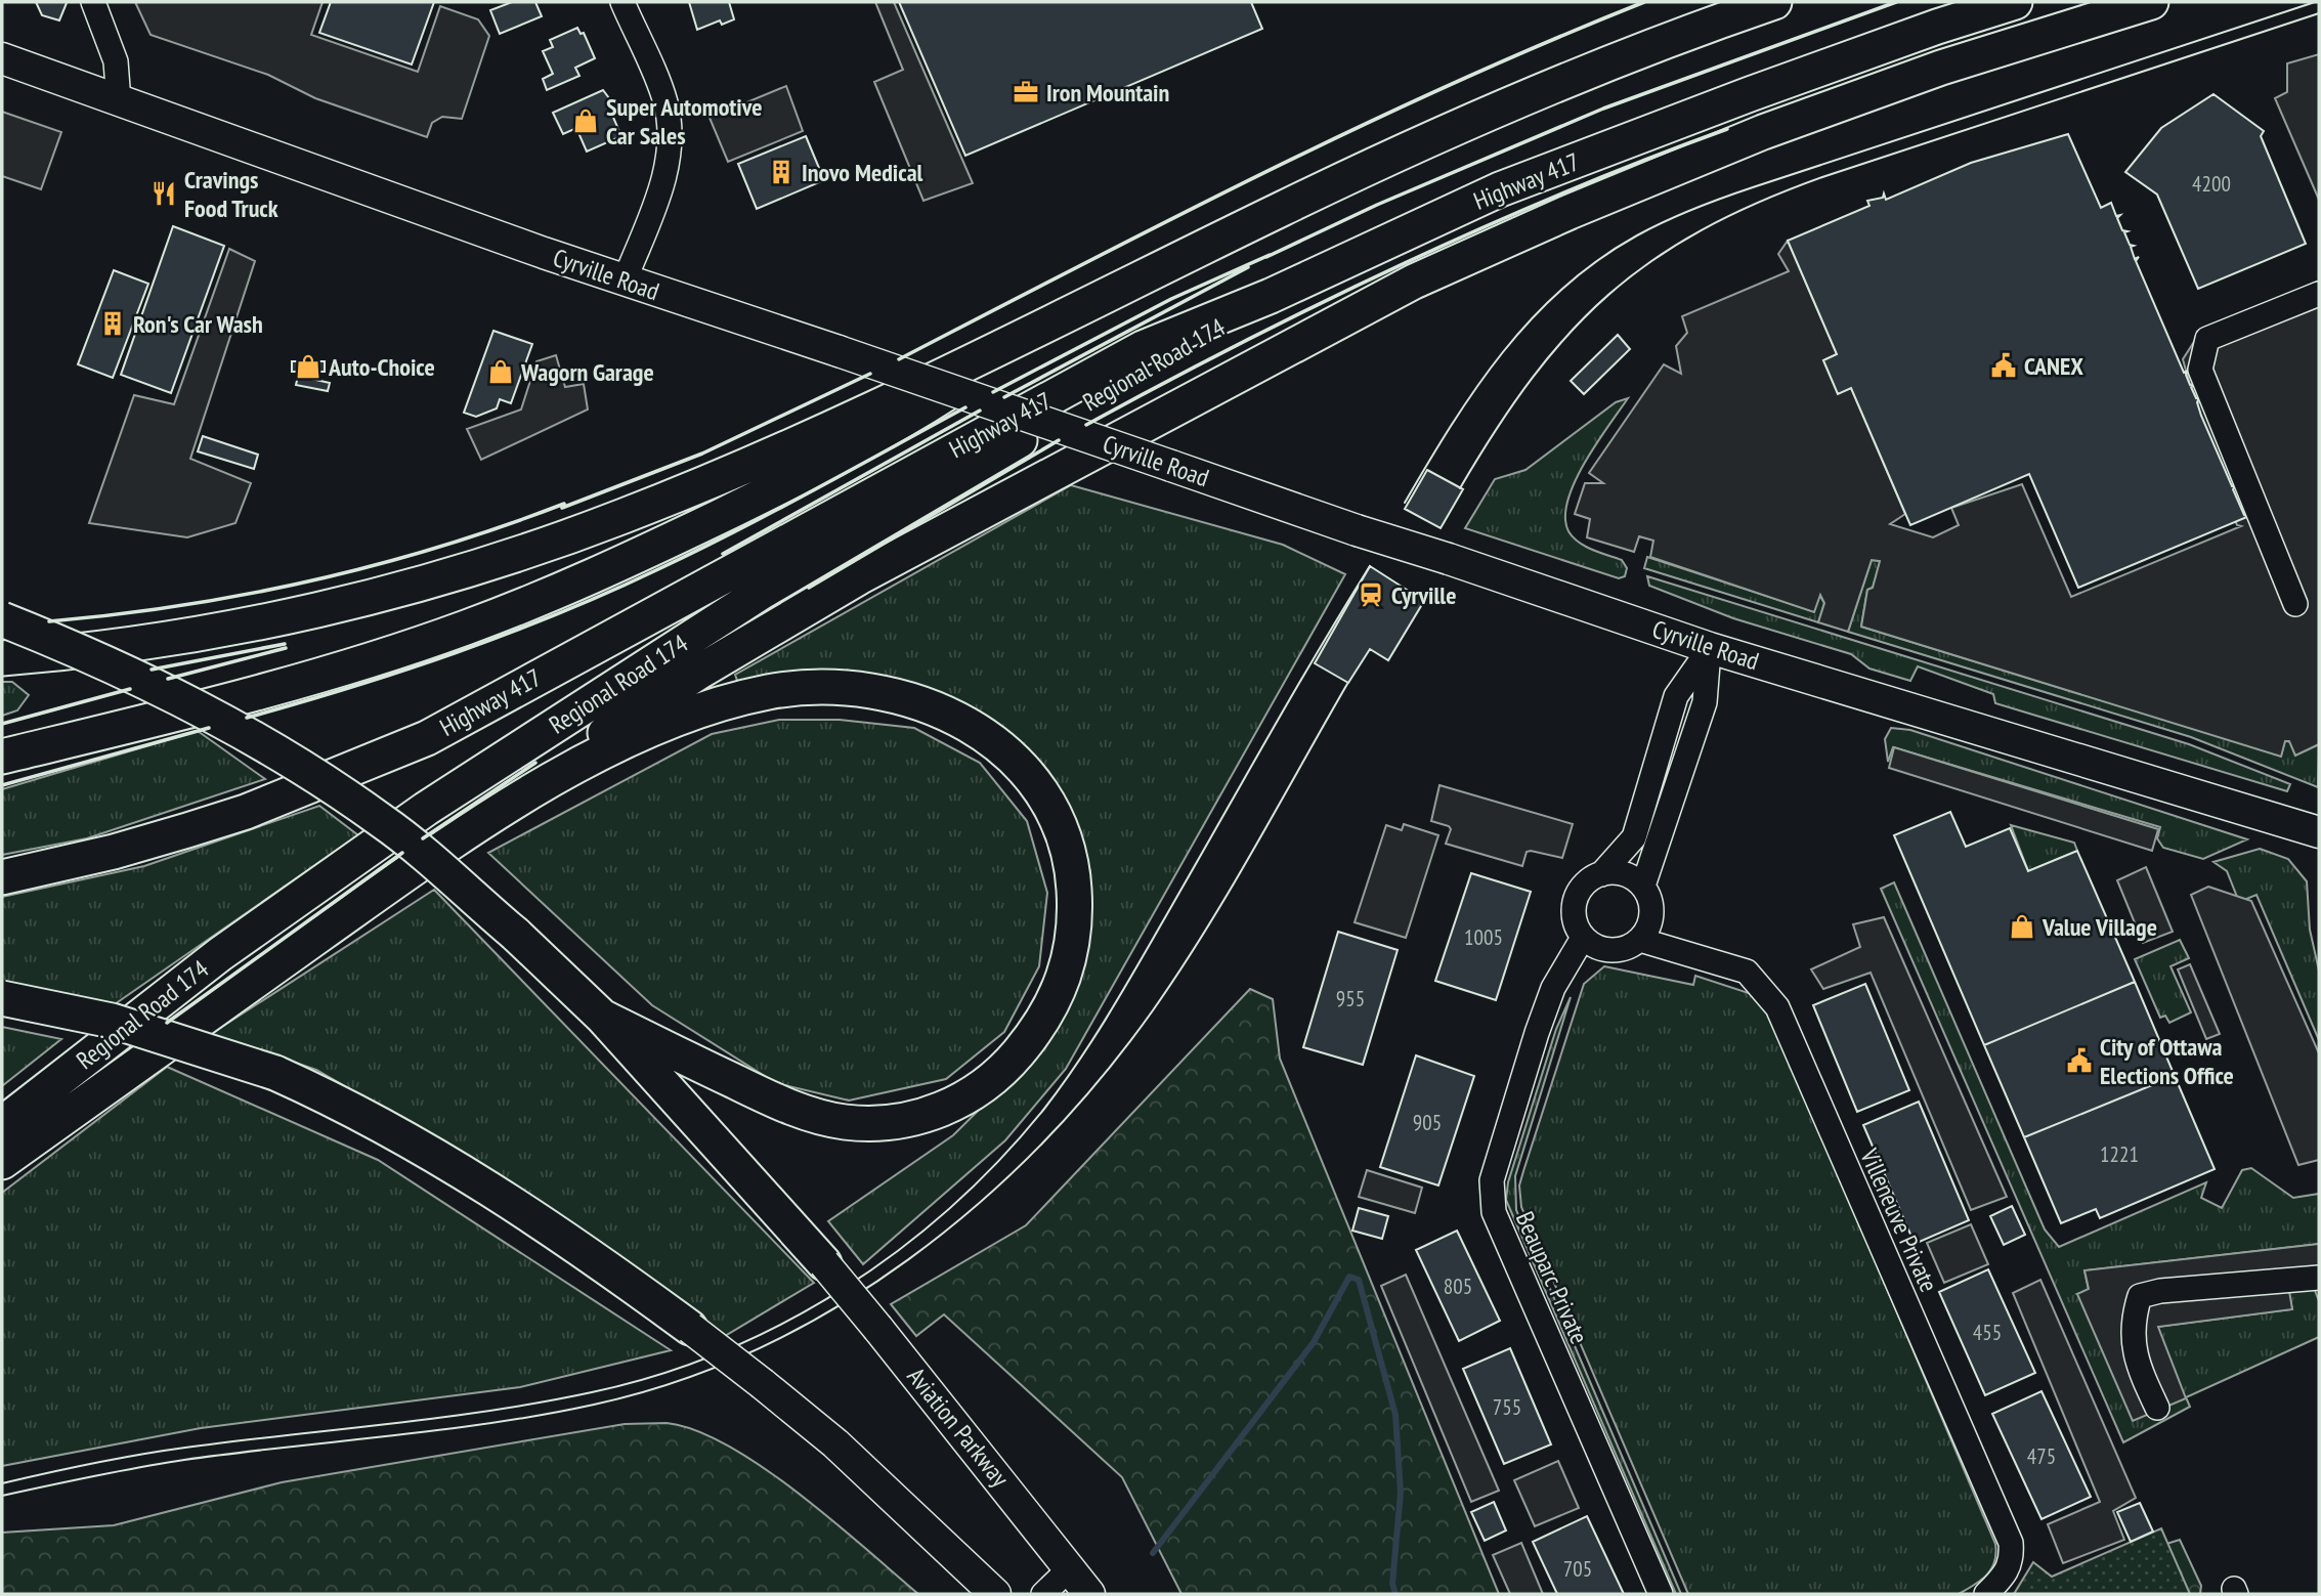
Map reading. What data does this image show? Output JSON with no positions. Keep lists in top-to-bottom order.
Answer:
{
  "streets": {
    "highway": ["Highway 417", "Regional Road 174"],
    "main road": ["Cyrville Road", "Aviation Parkway"],
    "street": ["Villeneuve Private", "Beauparc Private"]
  },
  "crossings": [
    ["Highway 417", "Regional Road 174"],
    ["Villeneuve Private", "Beauparc Private"]
  ],
  "places": {
    "office": ["Iron Mountain"],
    "shop": [
      "Super Automotive Car Sales",
      "Auto-Choice",
      "Wagorn Garage",
      "Value Village"
    ],
    "building": ["Inovo Medical", "Ron's Car Wash"],
    "restaurant": ["Cravings Food Truck"],
    "public building": ["CANEX", "City of Ottawa Elections Office"],
    "station": ["Cyrville"]
  },
  "house_numbers": [
    "4200",
    "1005",
    "955",
    "905",
    "1221",
    "805",
    "455",
    "755",
    "475",
    "705"
  ]
}
